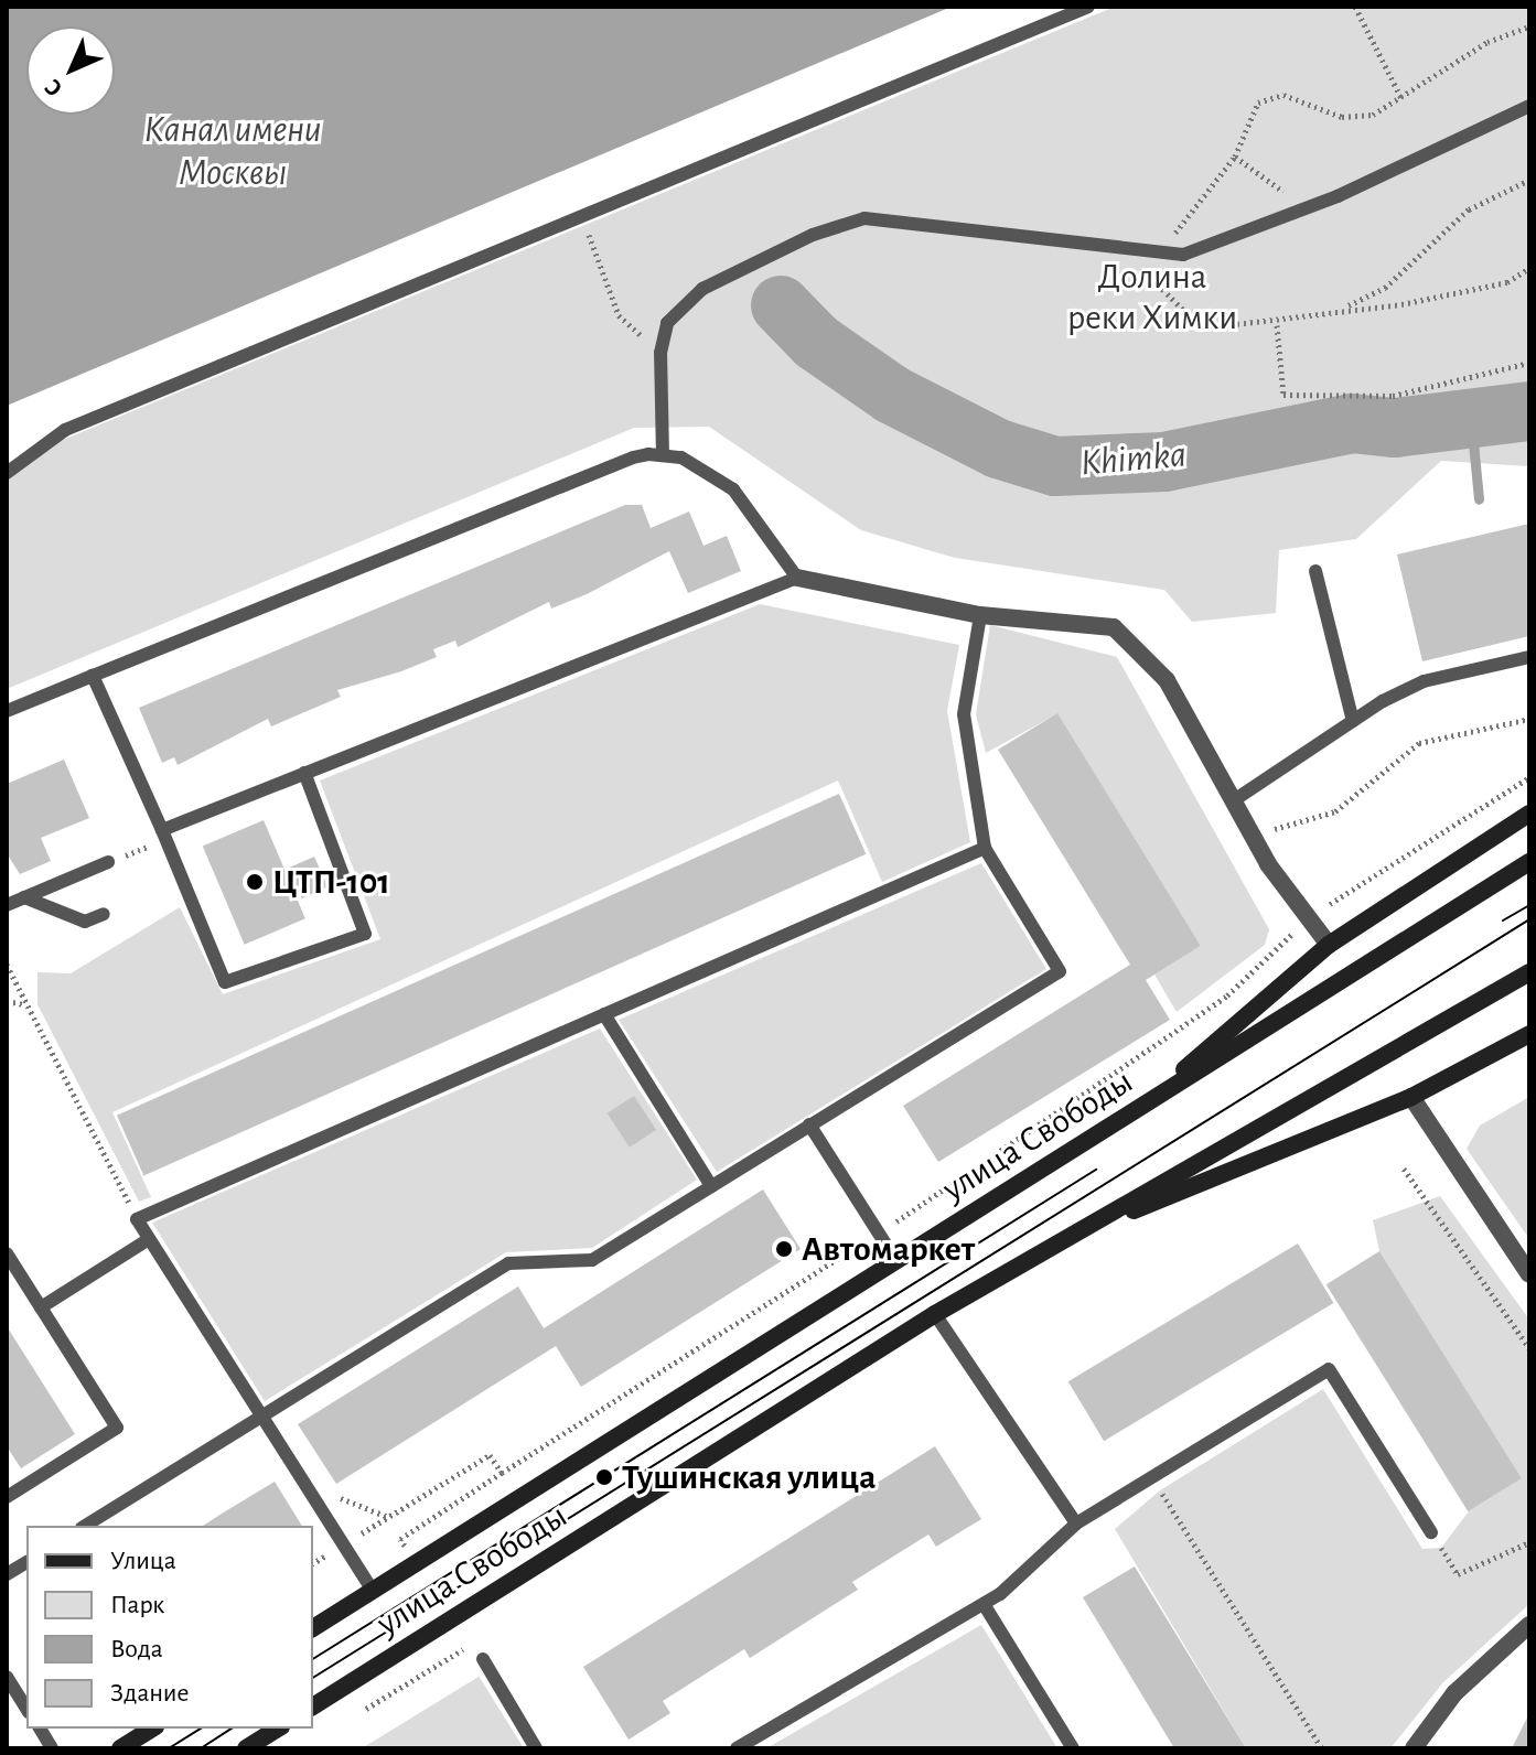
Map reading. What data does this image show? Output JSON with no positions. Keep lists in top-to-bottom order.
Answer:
{
  "streets": {
    "main road": ["улица Свободы"]
  },
  "water": ["Канал имени Москвы", "Khimka"],
  "parks": ["Долина реки Химки"],
  "places": ["ЦТП-101", "Автомаркет", "Тушинская улица"],
  "legend": [
    "Улица",
    "Парк",
    "Вода",
    "Здание"
  ],
  "north": "bottom left"
}
